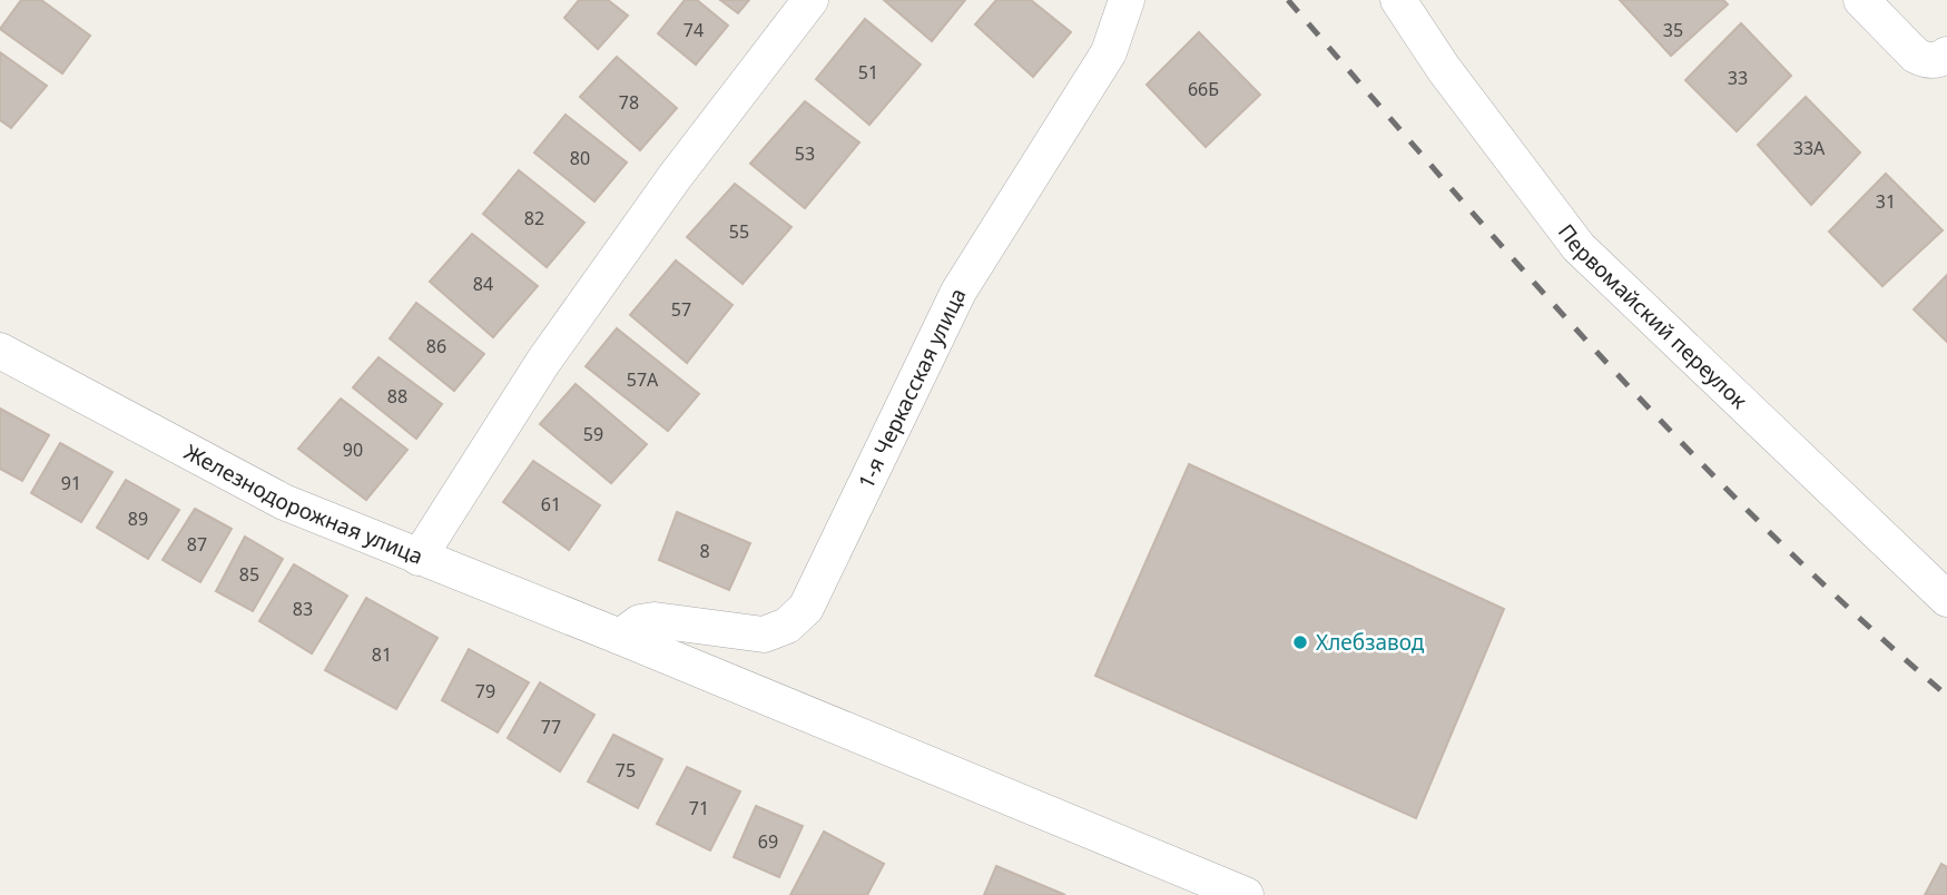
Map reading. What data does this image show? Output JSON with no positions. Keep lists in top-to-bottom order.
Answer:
{
  "streets": {
    "street": ["Первомайский переулок", "1-я Черкасская улица", "Железнодорожная улица"]
  },
  "crossings": [
    ["1-я Черкасская улица", "Железнодорожная улица"]
  ],
  "places": ["Хлебзавод"],
  "house_numbers": [
    "74",
    "35",
    "51",
    "33",
    "66Б",
    "78",
    "33А",
    "53",
    "80",
    "31",
    "82",
    "55",
    "84",
    "57",
    "86",
    "57А",
    "88",
    "59",
    "90",
    "91",
    "61",
    "89",
    "87",
    "8",
    "85",
    "83",
    "81",
    "79",
    "77",
    "75",
    "71",
    "69"
  ]
}
